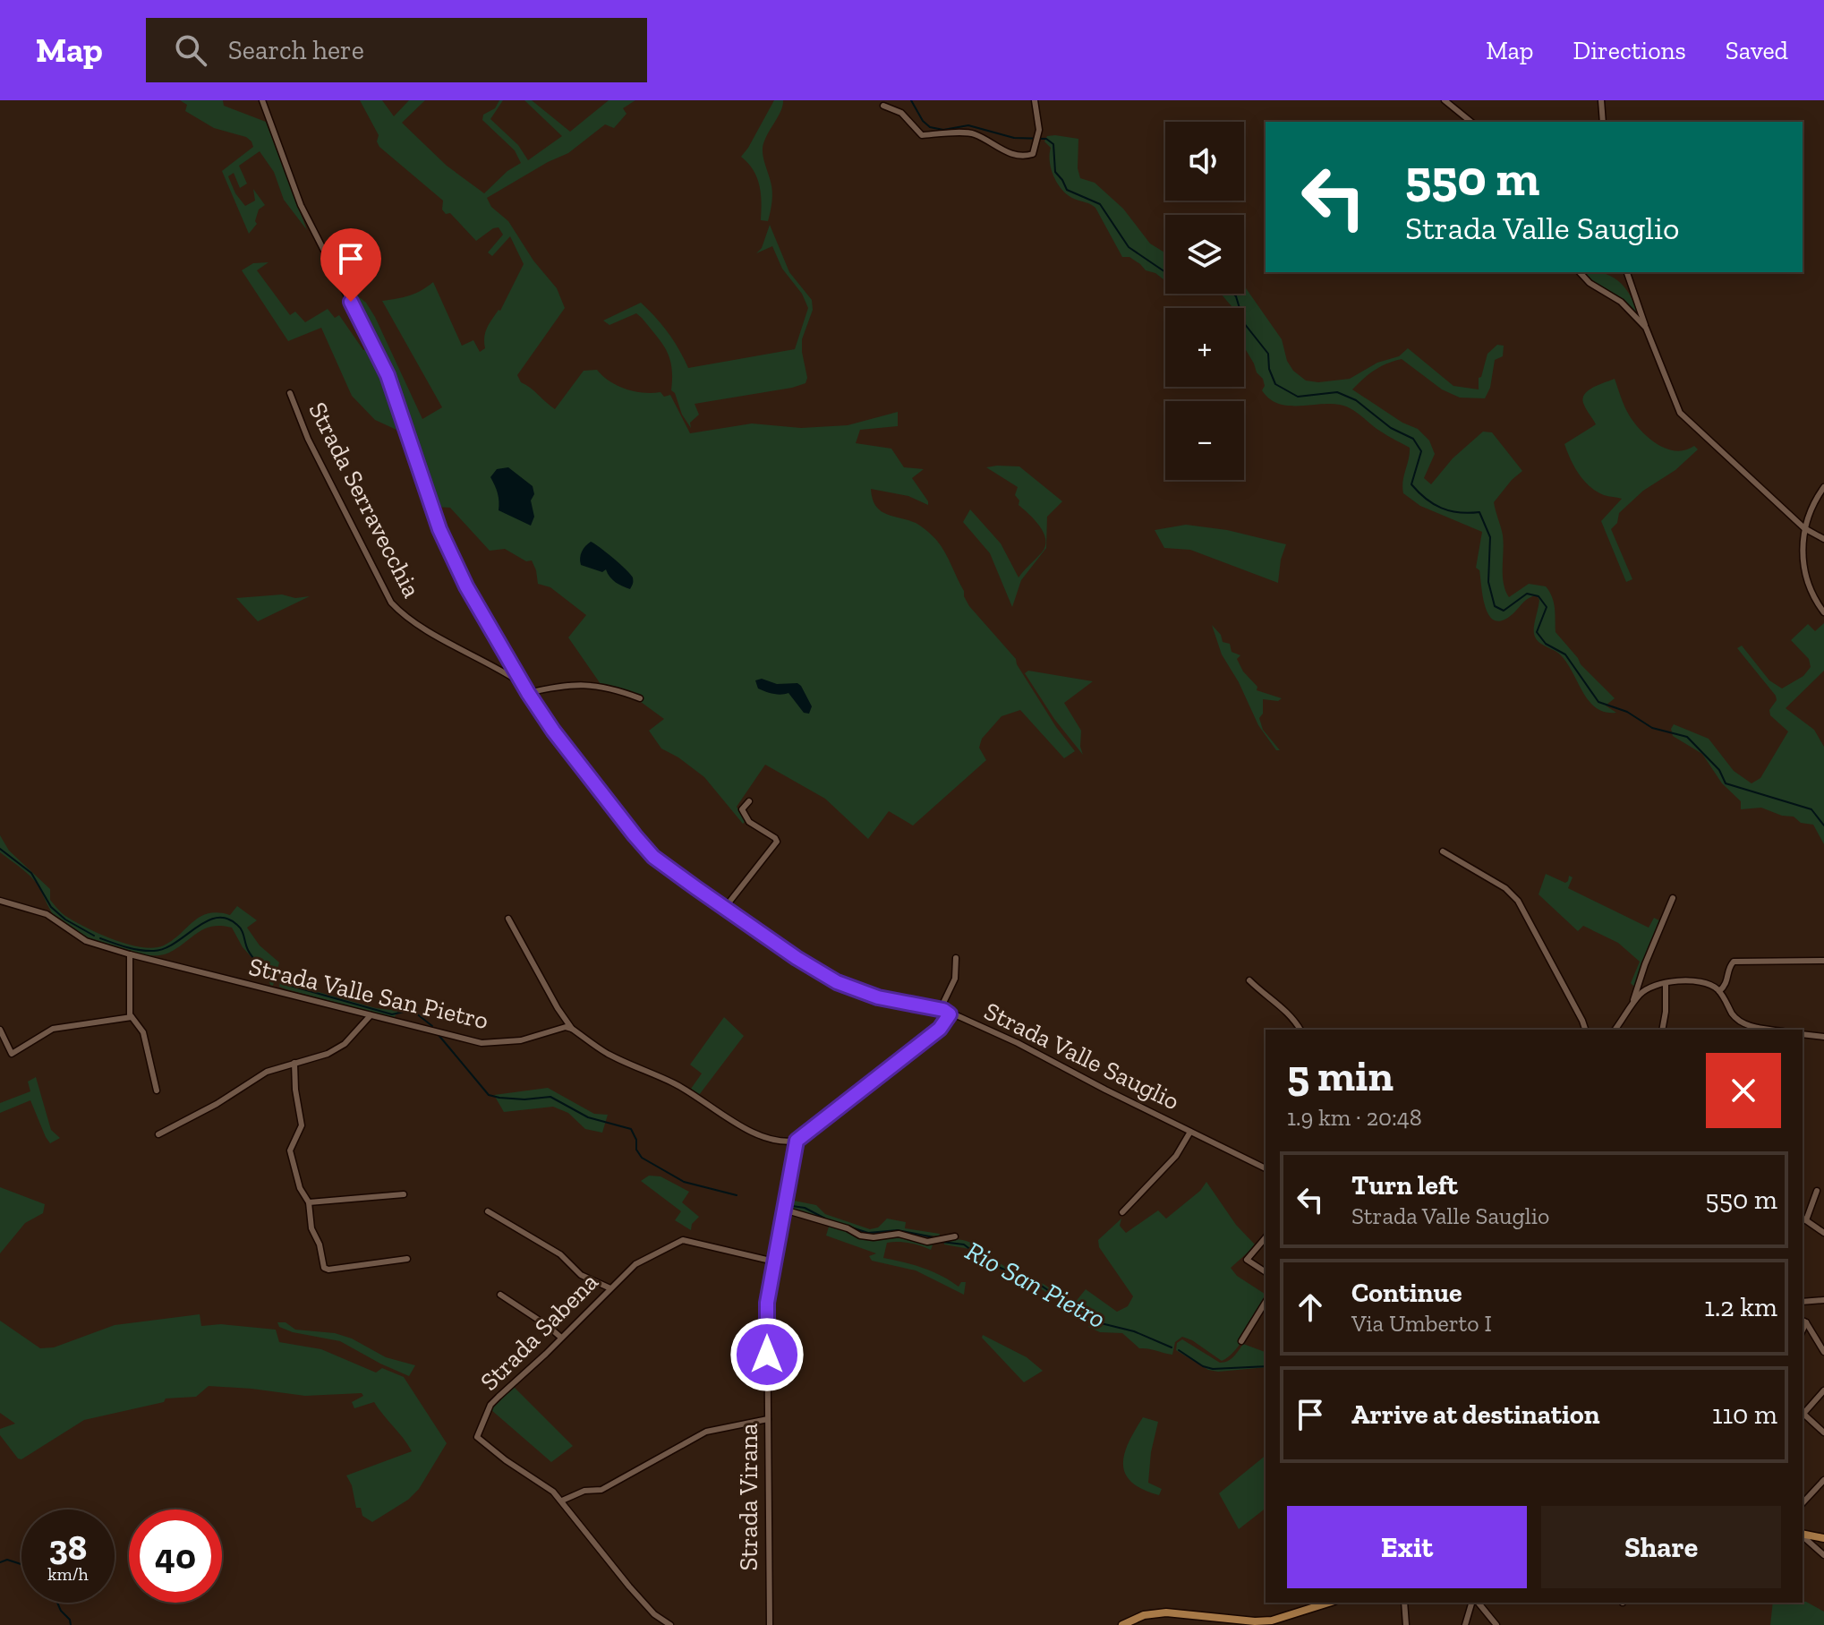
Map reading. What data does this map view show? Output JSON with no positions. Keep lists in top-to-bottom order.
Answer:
{
  "streets": {
    "street": [
      "Strada Serravecchia",
      "Strada Valle San Pietro",
      "Strada Valle Sauglio",
      "Strada Sabena",
      "Strada Virana"
    ]
  },
  "crossings": [
    ["Strada Serravecchia", "Strada Valle Sauglio"],
    ["Strada Sabena", "Strada Virana"]
  ],
  "water": ["Rio San Pietro"],
  "page": {
    "header": "Map",
    "search": "Search here",
    "nav": ["Map", "Directions", "Saved"],
    "map_buttons": ["+", "−"],
    "turn": ["550 m", "Strada Valle Sauglio"],
    "heading": ["5 min", "1.9 km · 20:48"],
    "list": [
      {
        "name": "Turn left",
        "note": "Strada Valle Sauglio",
        "value": "550 m"
      },
      {
        "name": "Continue",
        "note": "Via Umberto I",
        "value": "1.2 km"
      },
      {
        "name": "Arrive at destination",
        "value": "110 m"
      }
    ],
    "buttons": ["Exit", "Share"],
    "speed": "38 km/h",
    "limit": "40"
  }
}
